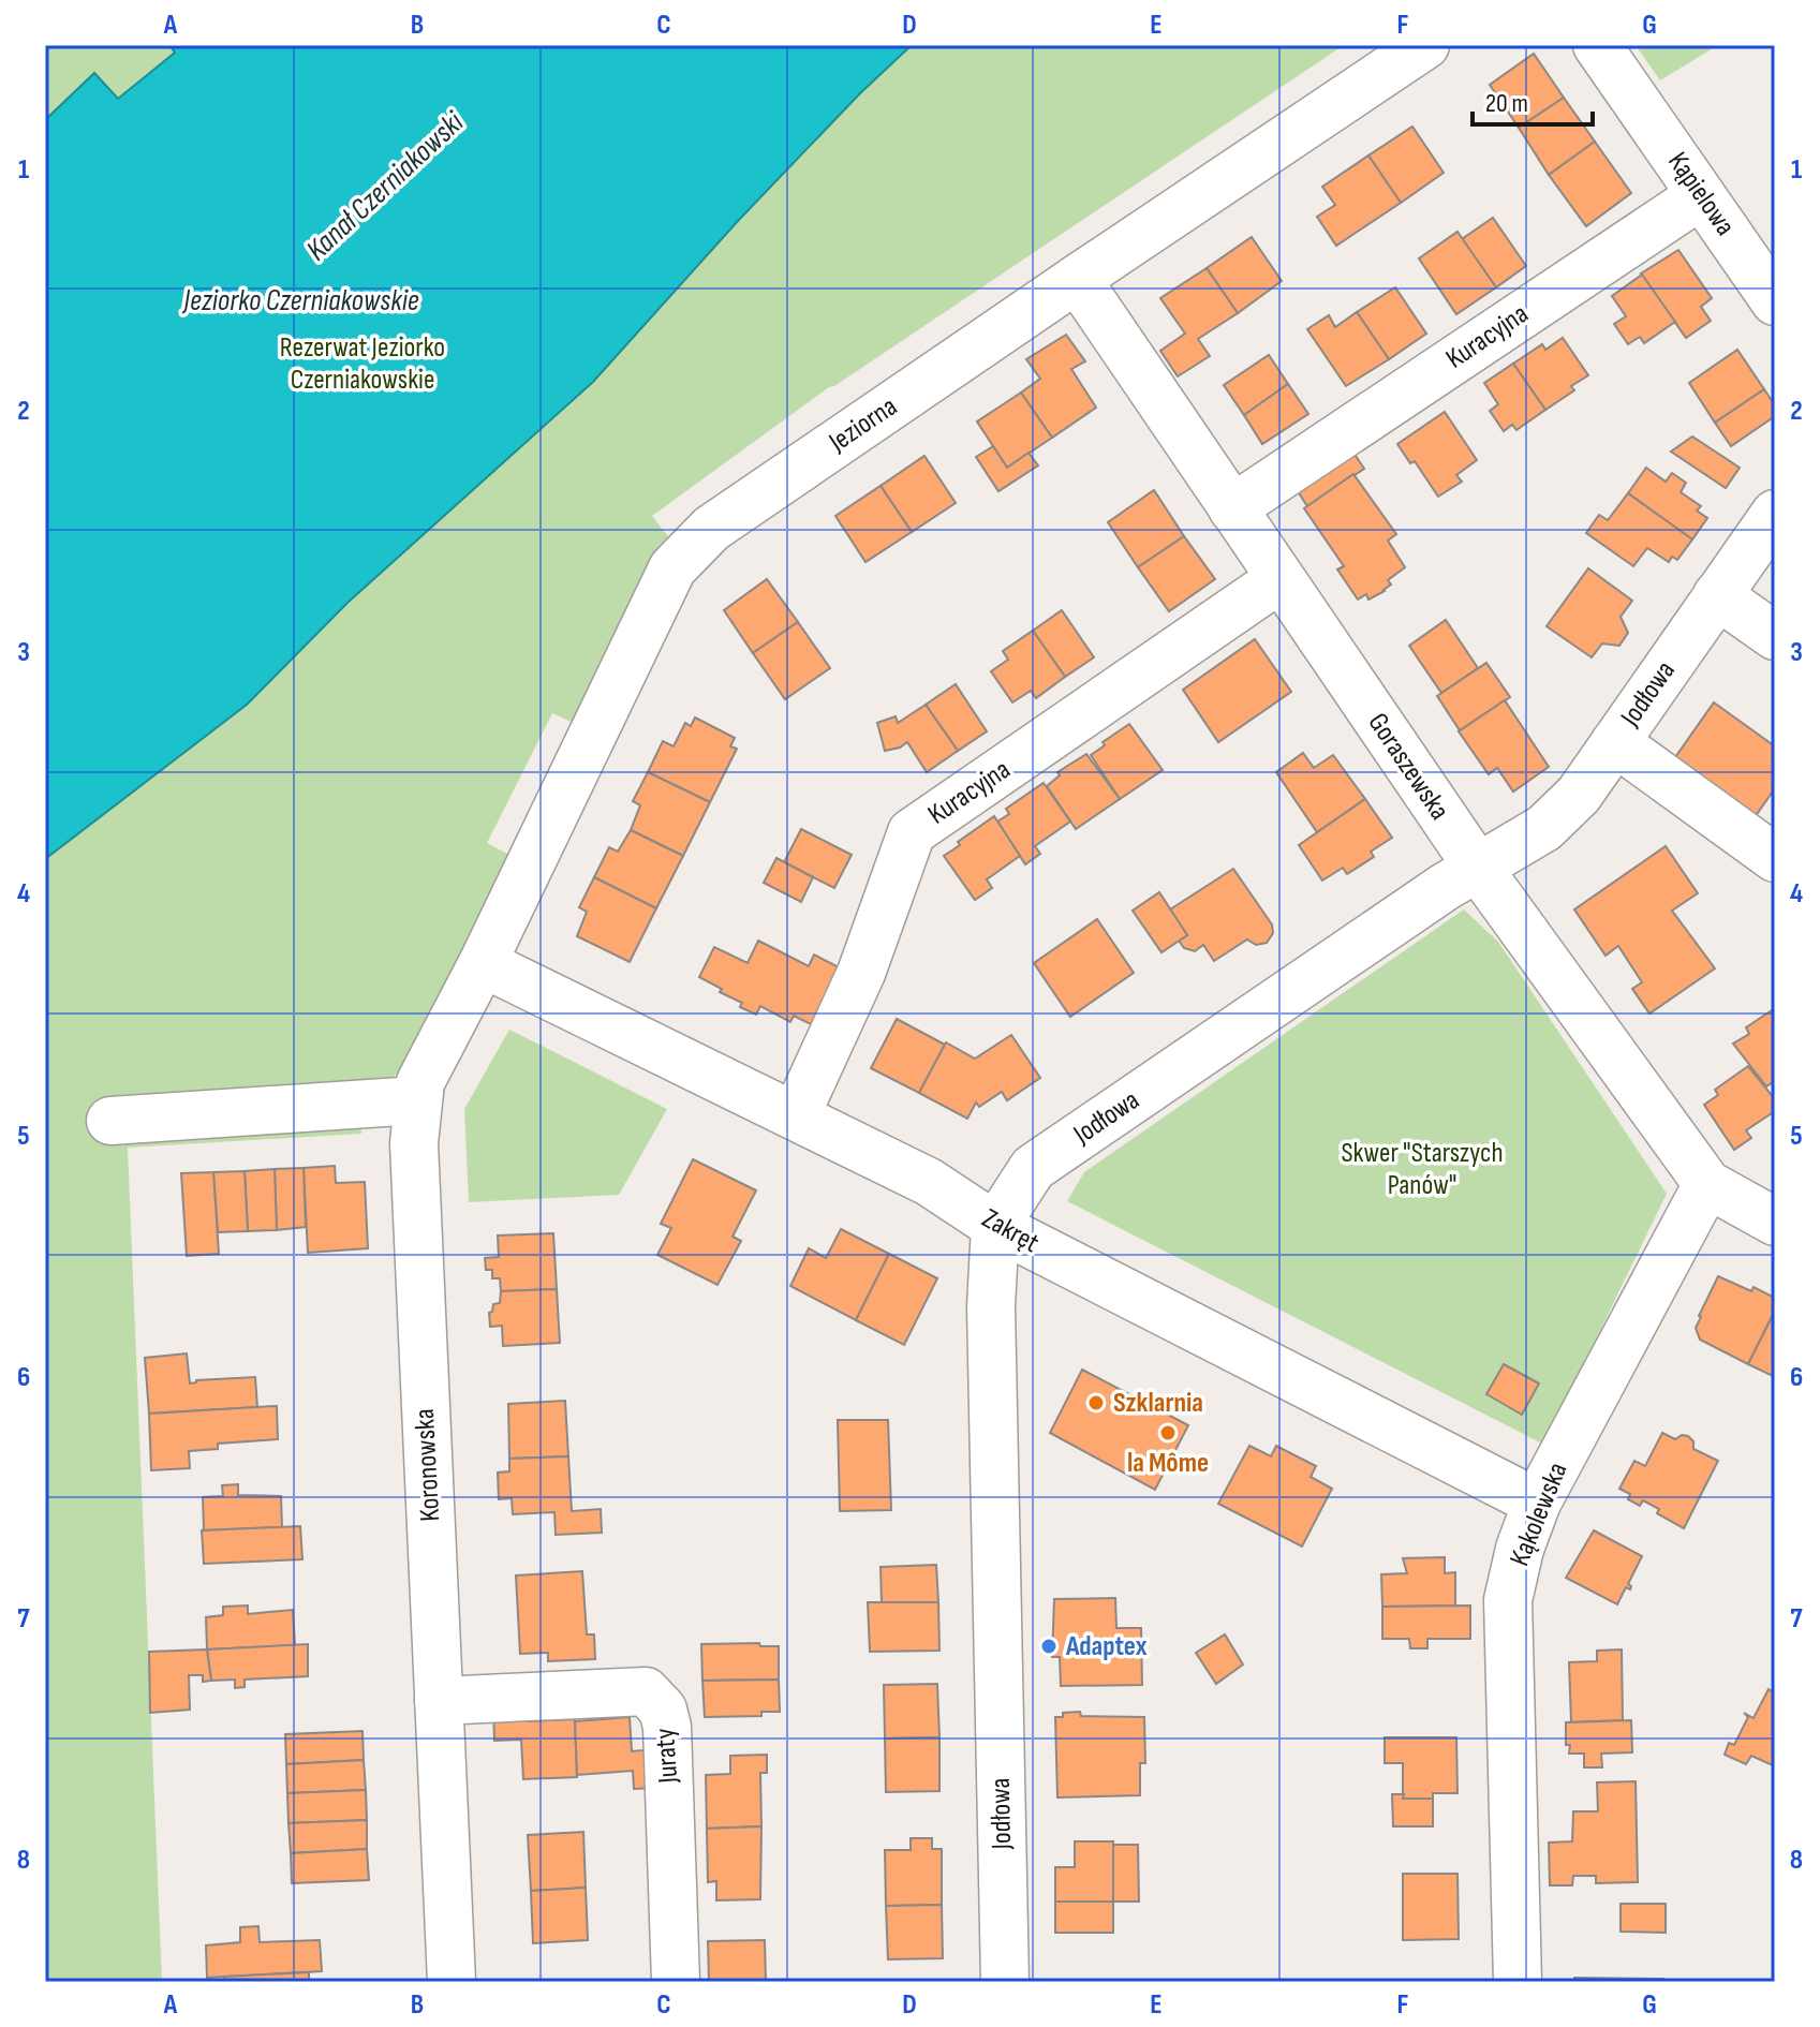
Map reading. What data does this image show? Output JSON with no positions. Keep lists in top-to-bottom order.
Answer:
{
  "streets": {
    "street": [
      "Kąpielowa",
      "Kuracyjna",
      "Jeziorna",
      "Jodłowa",
      "Goraszewska",
      "Zakręt",
      "Koronowska",
      "Kąkolewska",
      "Juraty"
    ]
  },
  "crossings": [
    ["Kąpielowa", "Kuracyjna"],
    ["Kuracyjna", "Goraszewska"],
    ["Kuracyjna", "Zakręt"],
    ["Jeziorna", "Goraszewska"],
    ["Jeziorna", "Zakręt"],
    ["Jeziorna", "Koronowska"],
    ["Jodłowa", "Goraszewska"],
    ["Jodłowa", "Zakręt"],
    ["Goraszewska", "Kąkolewska"],
    ["Zakręt", "Koronowska"],
    ["Zakręt", "Kąkolewska"],
    ["Koronowska", "Juraty"]
  ],
  "water": ["Kanał Czerniakowski", "Jeziorko Czerniakowskie"],
  "parks": ["Rezerwat Jeziorko Czerniakowskie", "Skwer \"Starszych Panów\""],
  "places": ["Szklarnia", "la Môme", "Adaptex"],
  "scale_bar": "20 m",
  "grid": {
    "columns": [
      "A",
      "B",
      "C",
      "D",
      "E",
      "F",
      "G"
    ],
    "rows": [
      "1",
      "2",
      "3",
      "4",
      "5",
      "6",
      "7",
      "8"
    ]
  }
}
